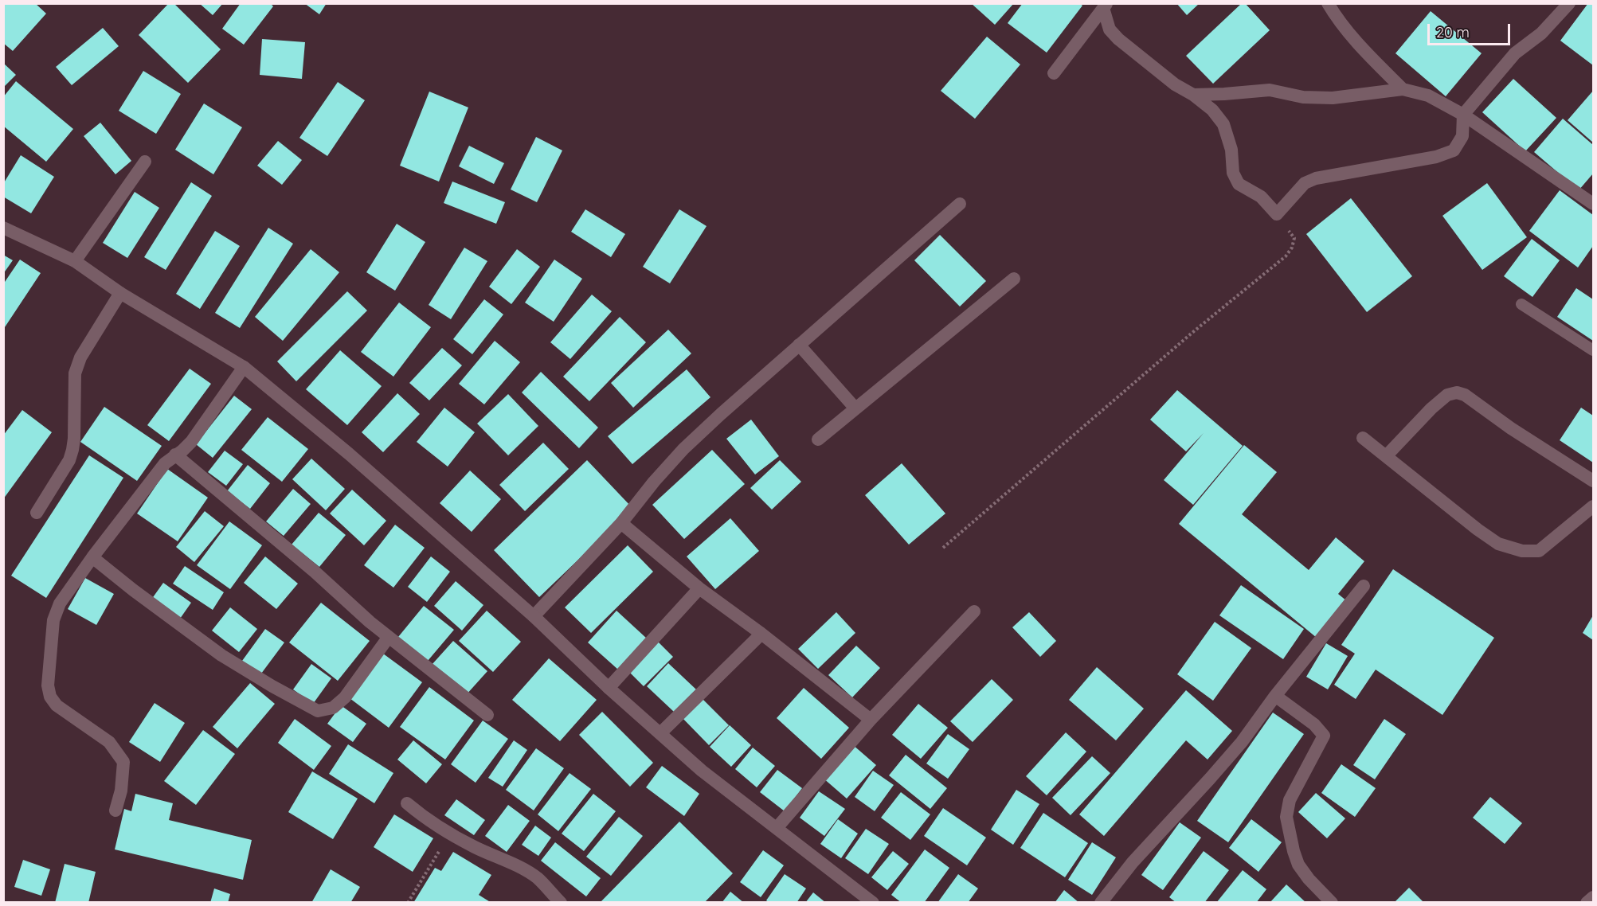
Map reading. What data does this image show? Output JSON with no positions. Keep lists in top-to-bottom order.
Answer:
{
  "scale_bar": "20 m"
}
